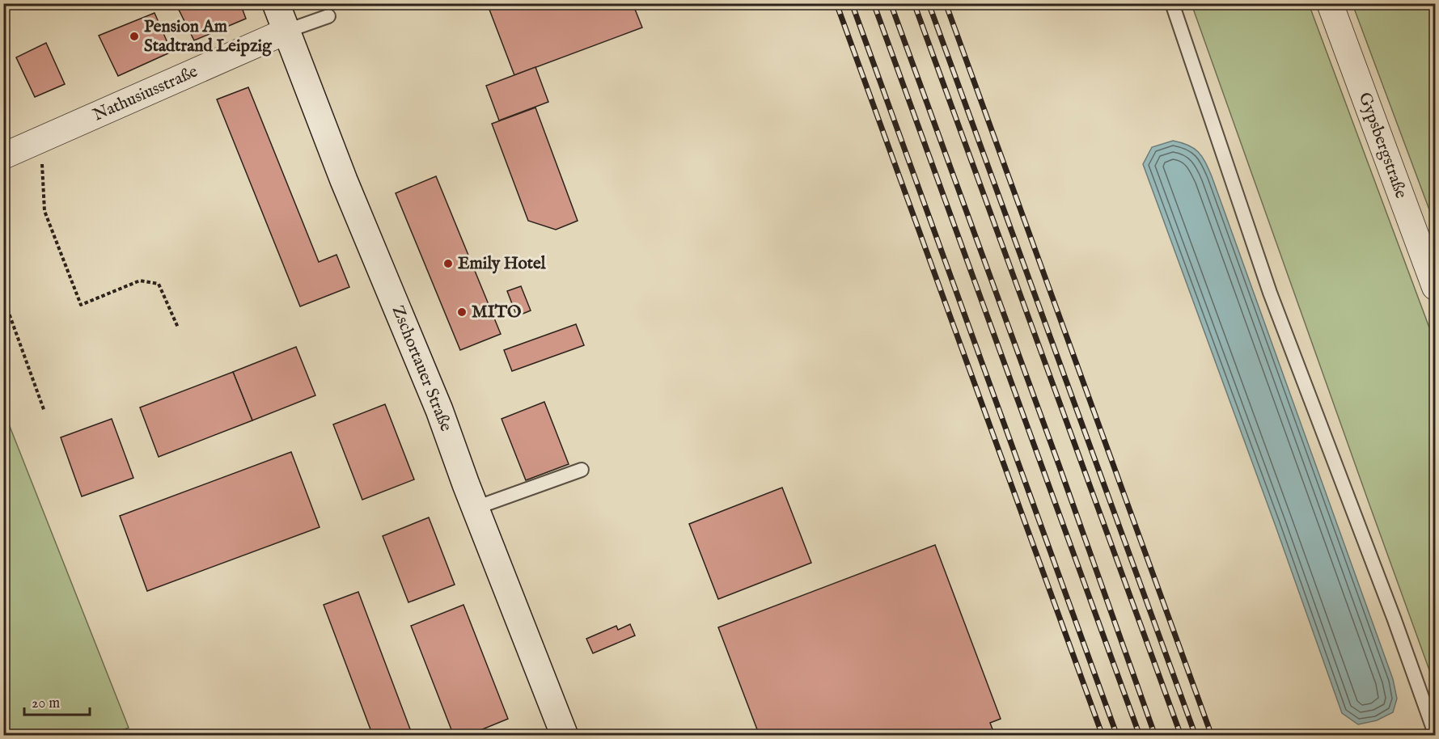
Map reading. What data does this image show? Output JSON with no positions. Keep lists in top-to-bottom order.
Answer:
{
  "streets": {
    "street": ["Nathusiusstraße", "Gypsbergstraße", "Zschortauer Straße"]
  },
  "crossings": [
    ["Nathusiusstraße", "Zschortauer Straße"]
  ],
  "places": ["Pension Am Stadtrand Leipzig", "Emily Hotel", "MITO"],
  "scale_bar": "20 m"
}
